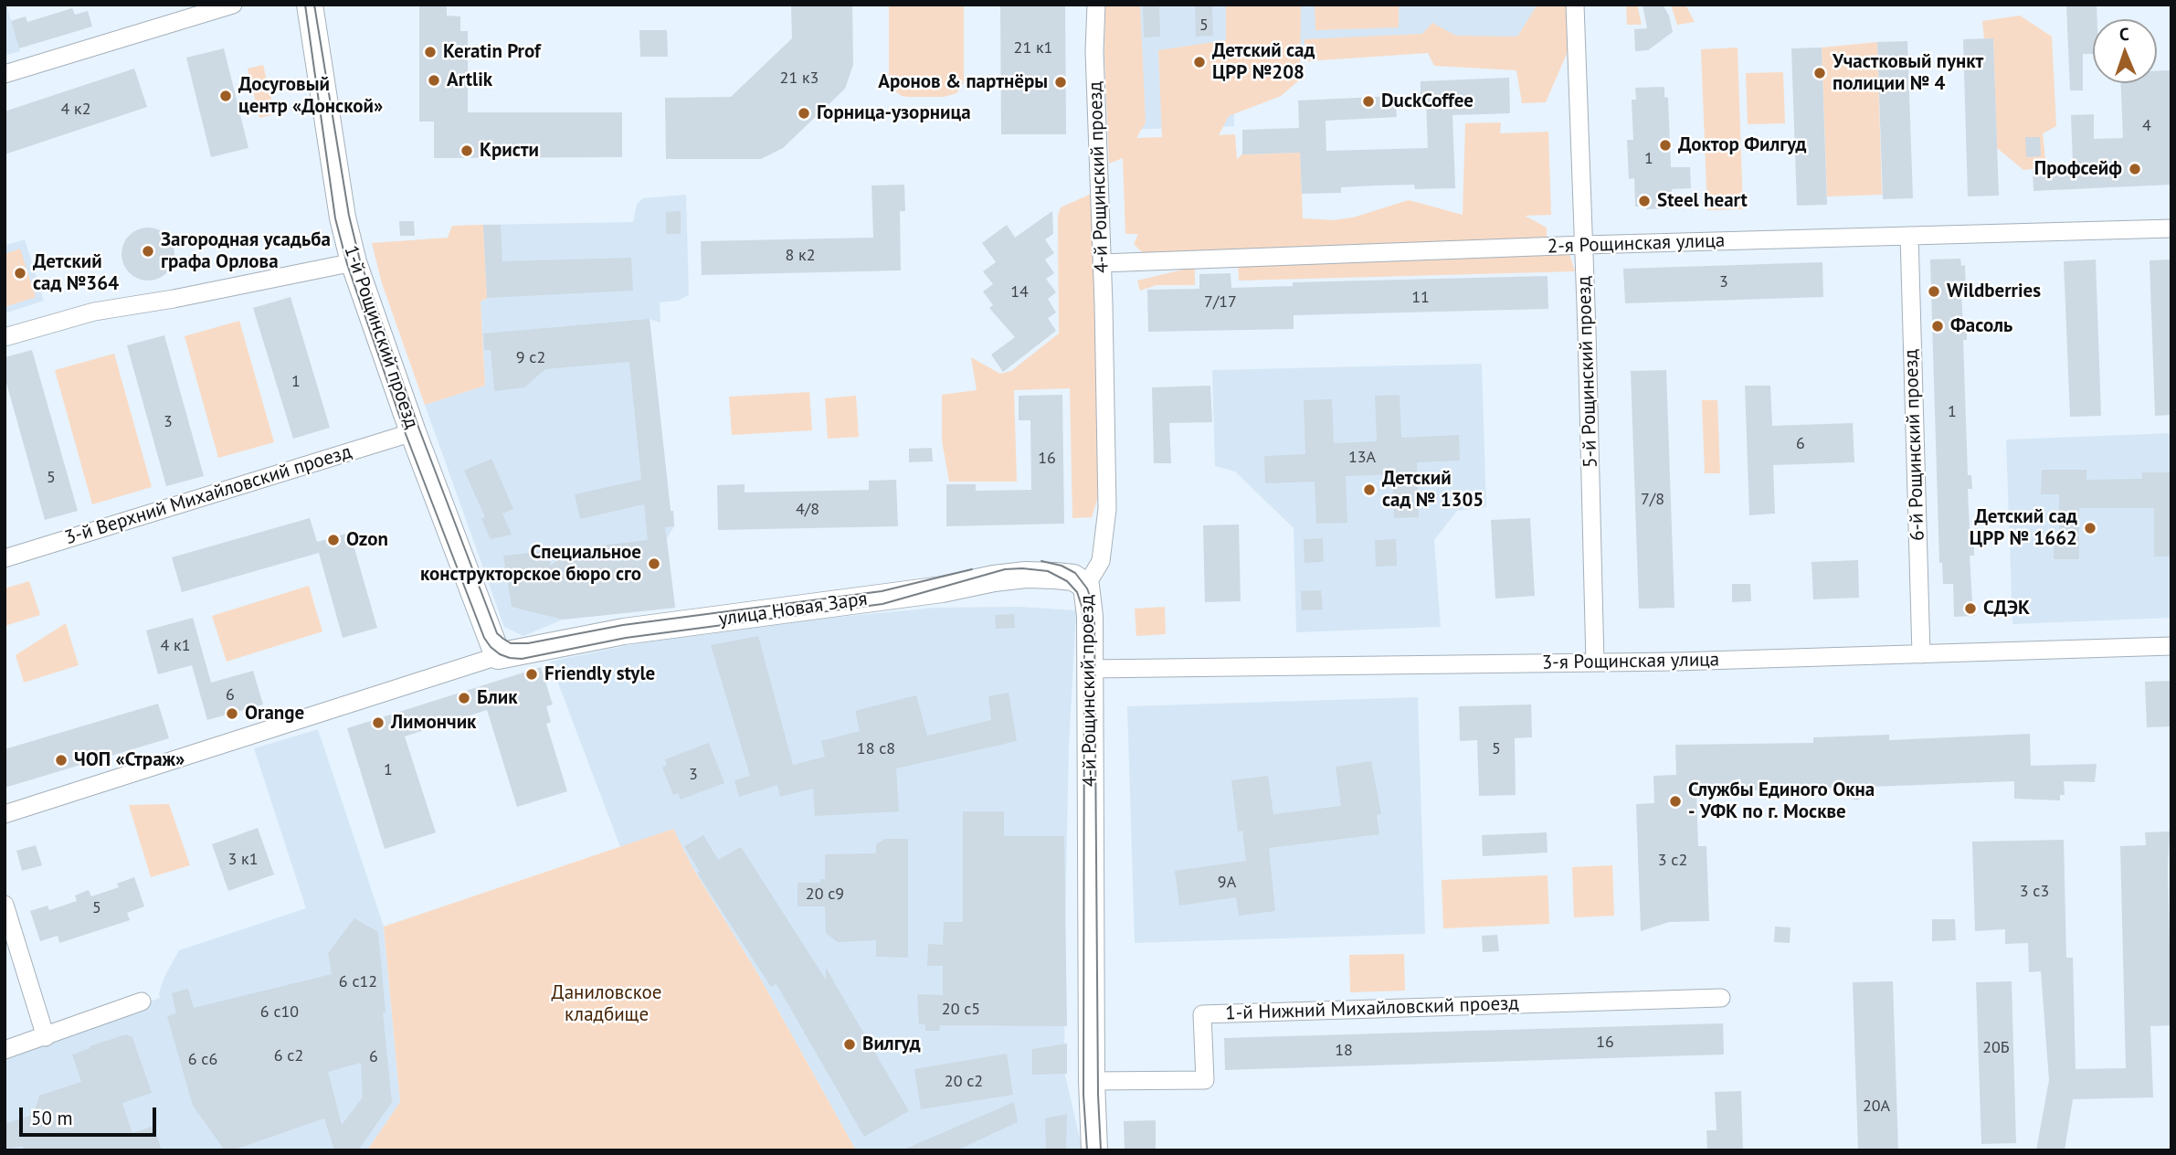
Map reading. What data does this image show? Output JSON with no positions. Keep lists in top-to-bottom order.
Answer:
{
  "streets": {
    "street": [
      "4-й Рощинский проезд",
      "2-я Рощинская улица",
      "1-й Рощинский проезд",
      "5-й Рощинский проезд",
      "6-й Рощинский проезд",
      "3-й Верхний Михайловский проезд",
      "улица Новая Заря",
      "3-я Рощинская улица",
      "1-й Нижний Михайловский проезд"
    ]
  },
  "crossings": [
    ["4-й Рощинский проезд", "2-я Рощинская улица"],
    ["4-й Рощинский проезд", "улица Новая Заря"],
    ["4-й Рощинский проезд", "3-я Рощинская улица"],
    ["4-й Рощинский проезд", "1-й Нижний Михайловский проезд"],
    ["2-я Рощинская улица", "5-й Рощинский проезд"],
    ["2-я Рощинская улица", "6-й Рощинский проезд"],
    ["1-й Рощинский проезд", "3-й Верхний Михайловский проезд"],
    ["1-й Рощинский проезд", "улица Новая Заря"],
    ["5-й Рощинский проезд", "3-я Рощинская улица"],
    ["6-й Рощинский проезд", "3-я Рощинская улица"]
  ],
  "parks": ["Даниловское кладбище"],
  "places": [
    "Keratin Prof",
    "Детский сад ЦРР №208",
    "Участковый пункт полиции № 4",
    "Artlik",
    "Аронов & партнёры",
    "Досуговый центр «Донской»",
    "DuckCoffee",
    "Горница-узорница",
    "Доктор Филгуд",
    "Кристи",
    "Профсейф",
    "Steel heart",
    "Загородная усадьба графа Орлова",
    "Детский сад №364",
    "Wildberries",
    "Фасоль",
    "Детский сад № 1305",
    "Детский сад ЦРР № 1662",
    "Ozon",
    "Специальное конструкторское бюро сго",
    "СДЭК",
    "Friendly style",
    "Блик",
    "Orange",
    "Лимончик",
    "ЧОП «Страж»",
    "Службы Единого Окна - УФК по г. Москве",
    "Вилгуд"
  ],
  "house_numbers": [
    "5",
    "21 к1",
    "21 к3",
    "4 к2",
    "4",
    "1",
    "8 к2",
    "3",
    "14",
    "11",
    "7/17",
    "9 с2",
    "1",
    "1",
    "3",
    "6",
    "13А",
    "16",
    "5",
    "7/8",
    "4/8",
    "4 к1",
    "6",
    "18 с8",
    "5",
    "1",
    "3",
    "3 к1",
    "3 с2",
    "9А",
    "3 с3",
    "20 с9",
    "5",
    "6 c12",
    "20 с5",
    "6 c10",
    "16",
    "20Б",
    "18",
    "6 с2",
    "6",
    "6 с6",
    "20 с2",
    "20А"
  ],
  "scale_bar": "50 m",
  "north": "top"
}
